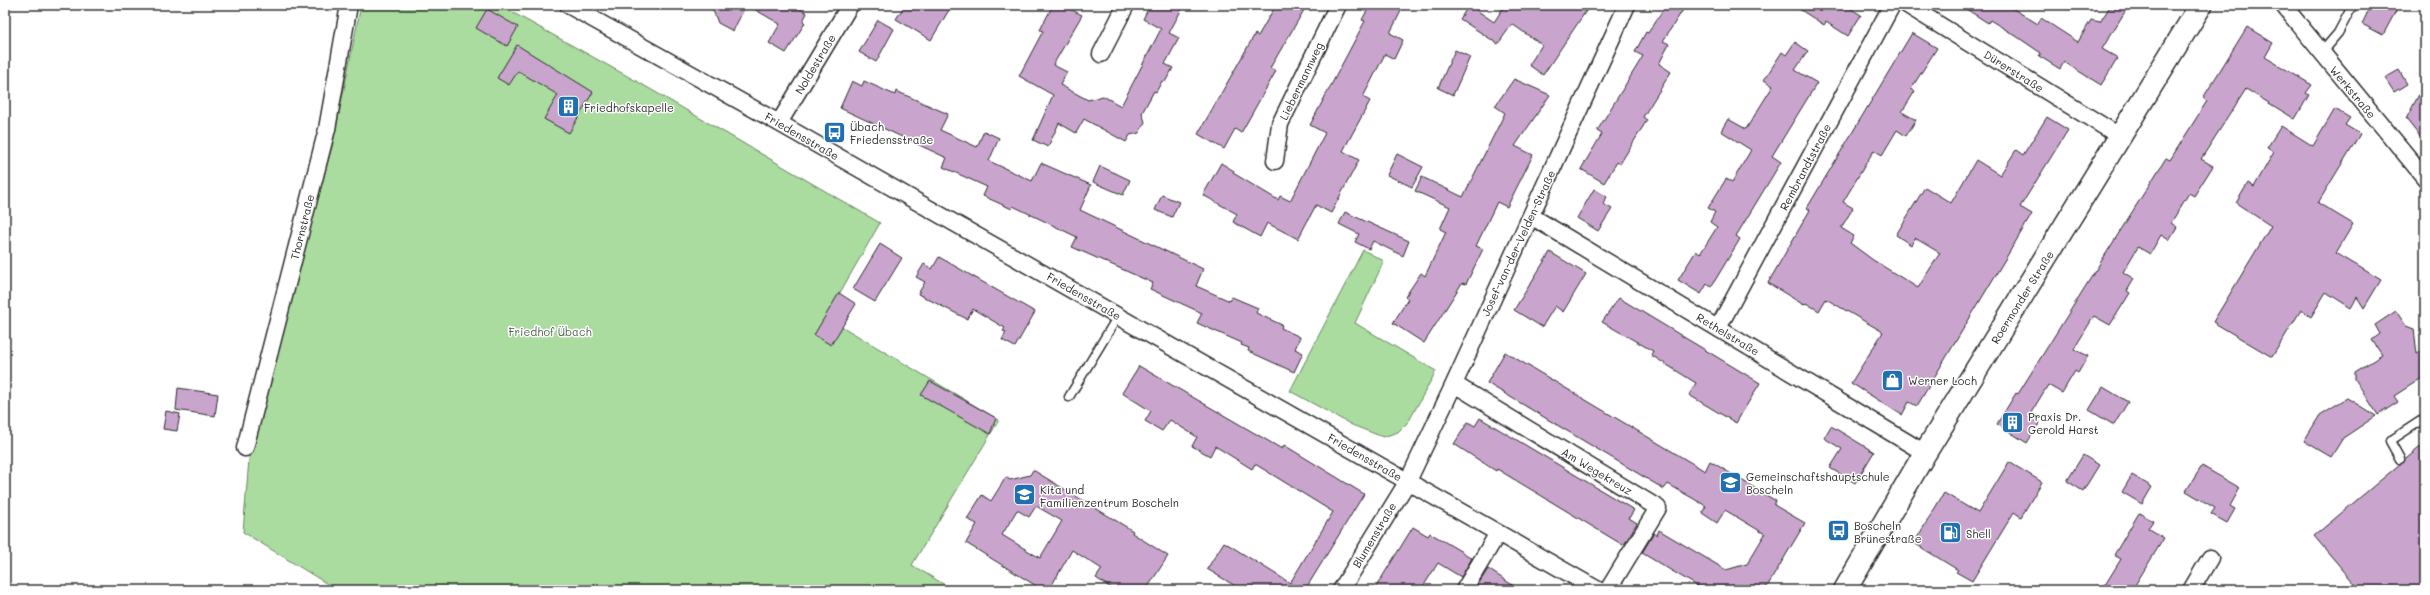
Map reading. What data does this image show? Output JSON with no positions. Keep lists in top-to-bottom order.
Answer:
{
  "streets": {
    "main road": ["Roermonder Straße"],
    "street": [
      "Noldestraße",
      "Dürerstraße",
      "Liebermannweg",
      "Werkstraße",
      "Friedensstraße",
      "Rembrandtstraße",
      "Thornstraße",
      "Josef-van-der-Velden-Straße",
      "Rethelstraße",
      "Am Wegekreuz",
      "Blumenstraße"
    ]
  },
  "crossings": [
    ["Noldestraße", "Friedensstraße"],
    ["Dürerstraße", "Roermonder Straße"],
    ["Friedensstraße", "Josef-van-der-Velden-Straße"],
    ["Friedensstraße", "Blumenstraße"],
    ["Rembrandtstraße", "Rethelstraße"],
    ["Josef-van-der-Velden-Straße", "Rethelstraße"],
    ["Josef-van-der-Velden-Straße", "Am Wegekreuz"],
    ["Josef-van-der-Velden-Straße", "Blumenstraße"],
    ["Roermonder Straße", "Rethelstraße"]
  ],
  "parks": ["Friedhof Übach"],
  "places": {
    "building": ["Friedhofskapelle", "Praxis Dr. Gerold Harst"],
    "bus stop": ["Übach Friedensstraße", "Boscheln Brünestraße"],
    "shop": ["Werner Loch"],
    "school or university": ["Gemeinschaftshauptschule Boscheln", "Kita und Familienzentrum Boscheln"],
    "fuel station": ["Shell"]
  }
}
